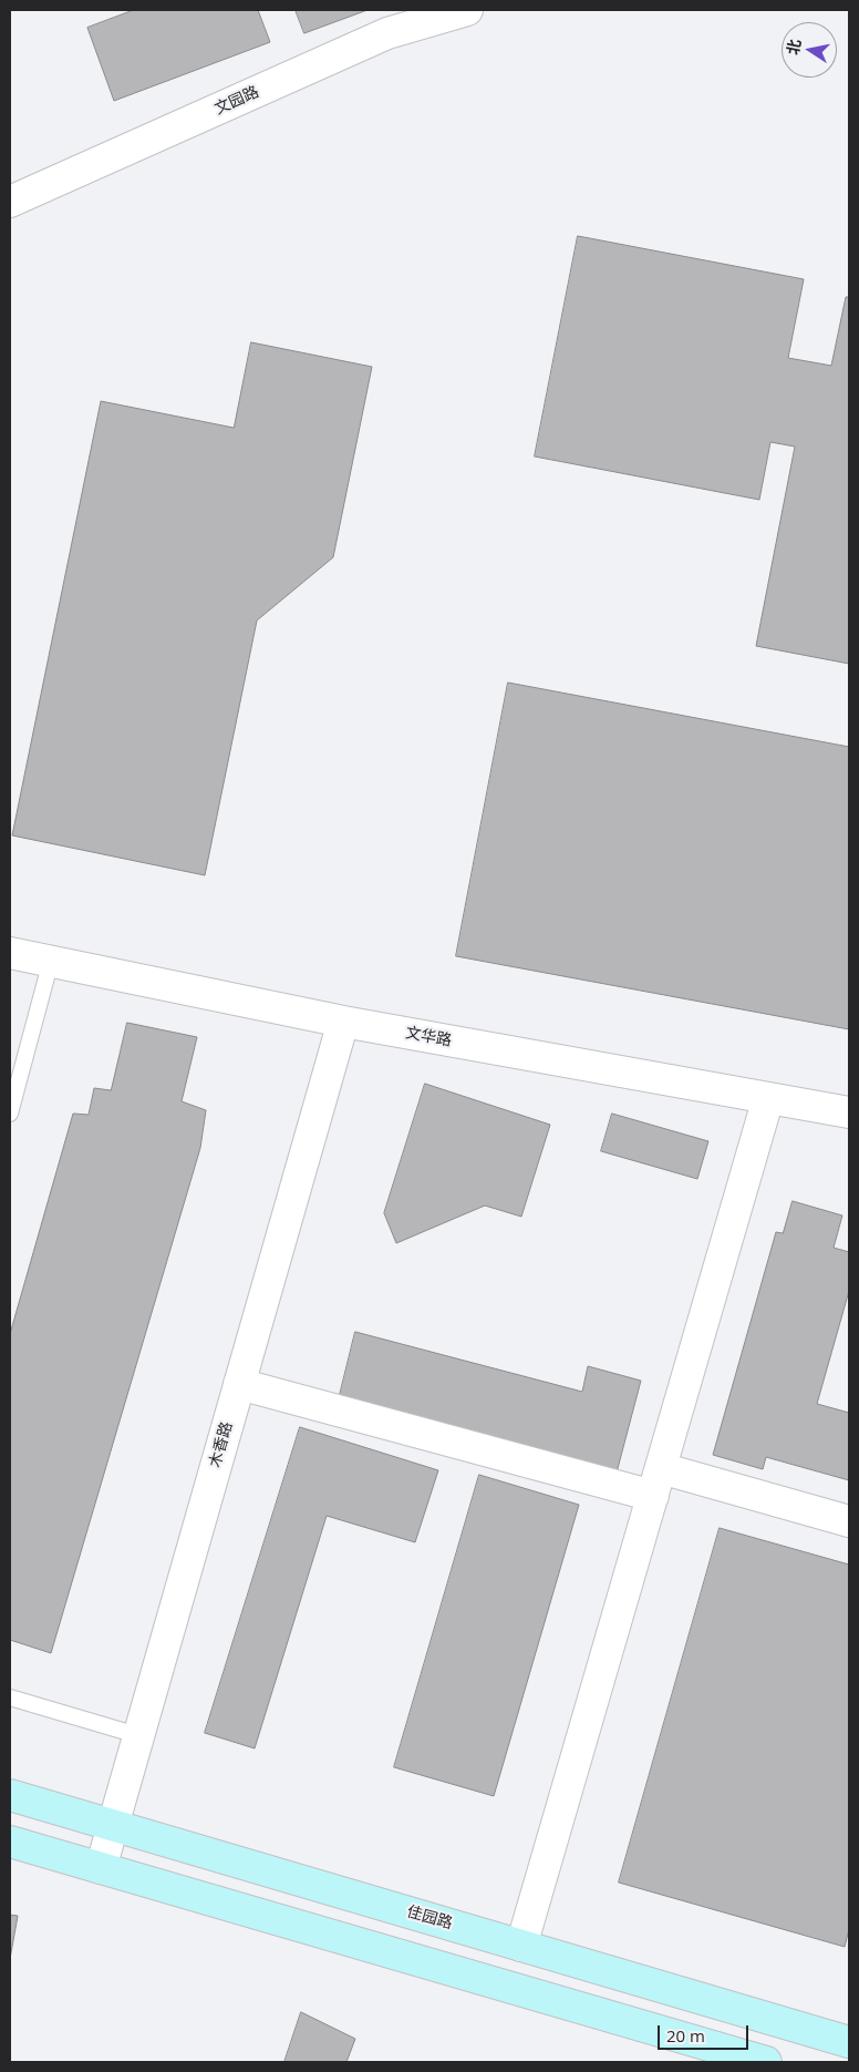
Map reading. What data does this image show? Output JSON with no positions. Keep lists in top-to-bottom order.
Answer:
{
  "streets": {
    "street": [
      "文园路",
      "文华路",
      "木香路",
      "佳园路"
    ]
  },
  "crossings": [
    ["文华路", "木香路"],
    ["木香路", "佳园路"]
  ],
  "scale_bar": "20 m",
  "north": "left"
}
